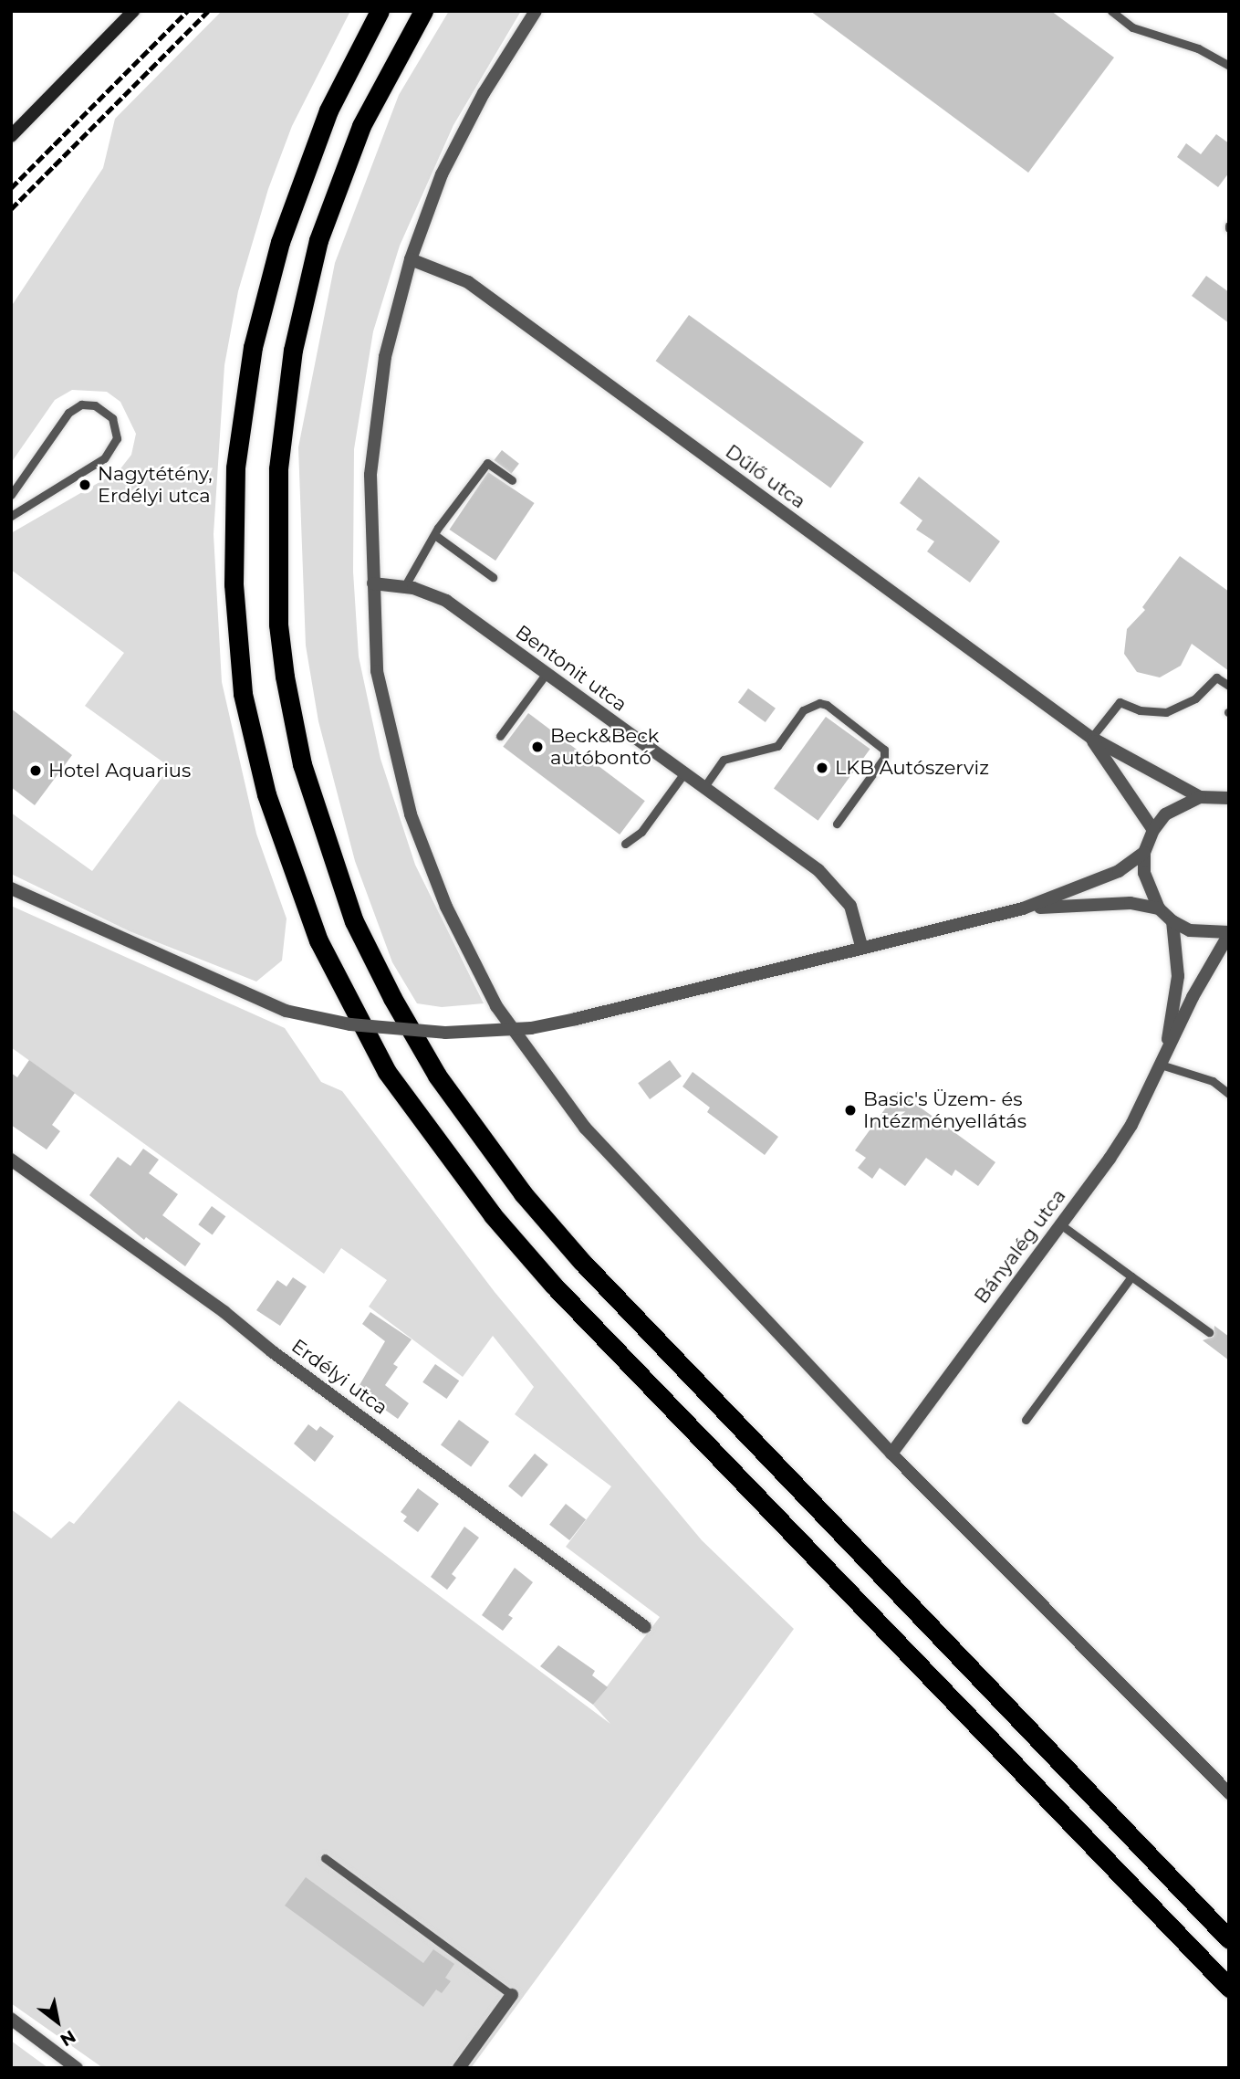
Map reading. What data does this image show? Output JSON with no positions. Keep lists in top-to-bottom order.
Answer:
{
  "streets": {
    "street": [
      "Dűlő utca",
      "Bentonit utca",
      "Bányalég utca",
      "Erdélyi utca"
    ]
  },
  "places": [
    "Nagytétény, Erdélyi utca",
    "Beck&Beck autóbontó",
    "LKB Autószerviz",
    "Hotel Aquarius",
    "Basic's Üzem- és Intézményellátás"
  ],
  "north": "bottom right"
}
